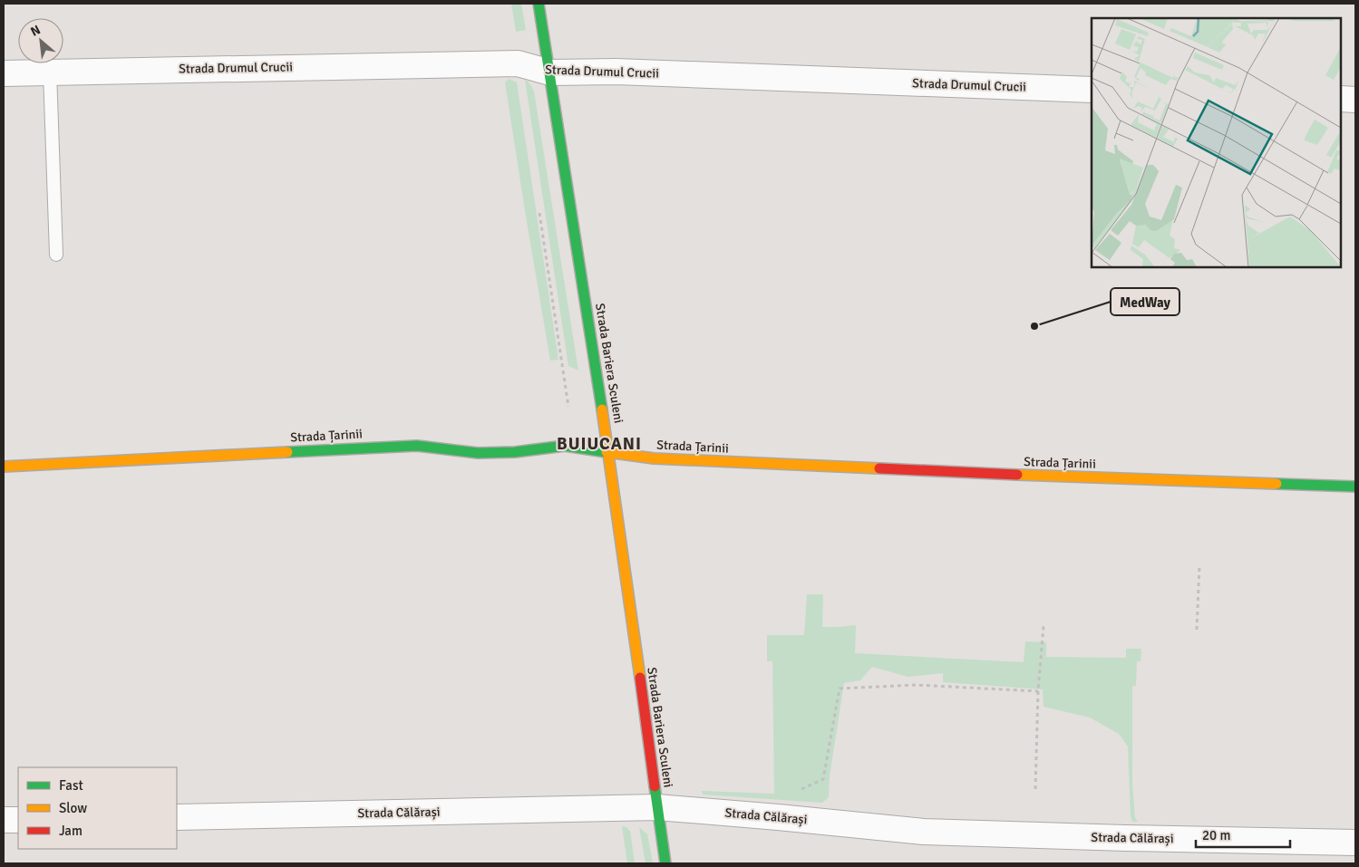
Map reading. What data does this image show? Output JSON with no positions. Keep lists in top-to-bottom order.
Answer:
{
  "streets": {
    "street": [
      "Strada Drumul Crucii",
      "Strada Bariera Sculeni",
      "Strada Țarinii",
      "Strada Călărași"
    ]
  },
  "crossings": [
    ["Strada Drumul Crucii", "Strada Bariera Sculeni"],
    ["Strada Bariera Sculeni", "Strada Țarinii"],
    ["Strada Bariera Sculeni", "Strada Călărași"]
  ],
  "districts": ["BUIUCANI"],
  "places": ["MedWay"],
  "legend": ["Fast", "Slow", "Jam"],
  "scale_bar": "20 m",
  "north": "top left"
}
